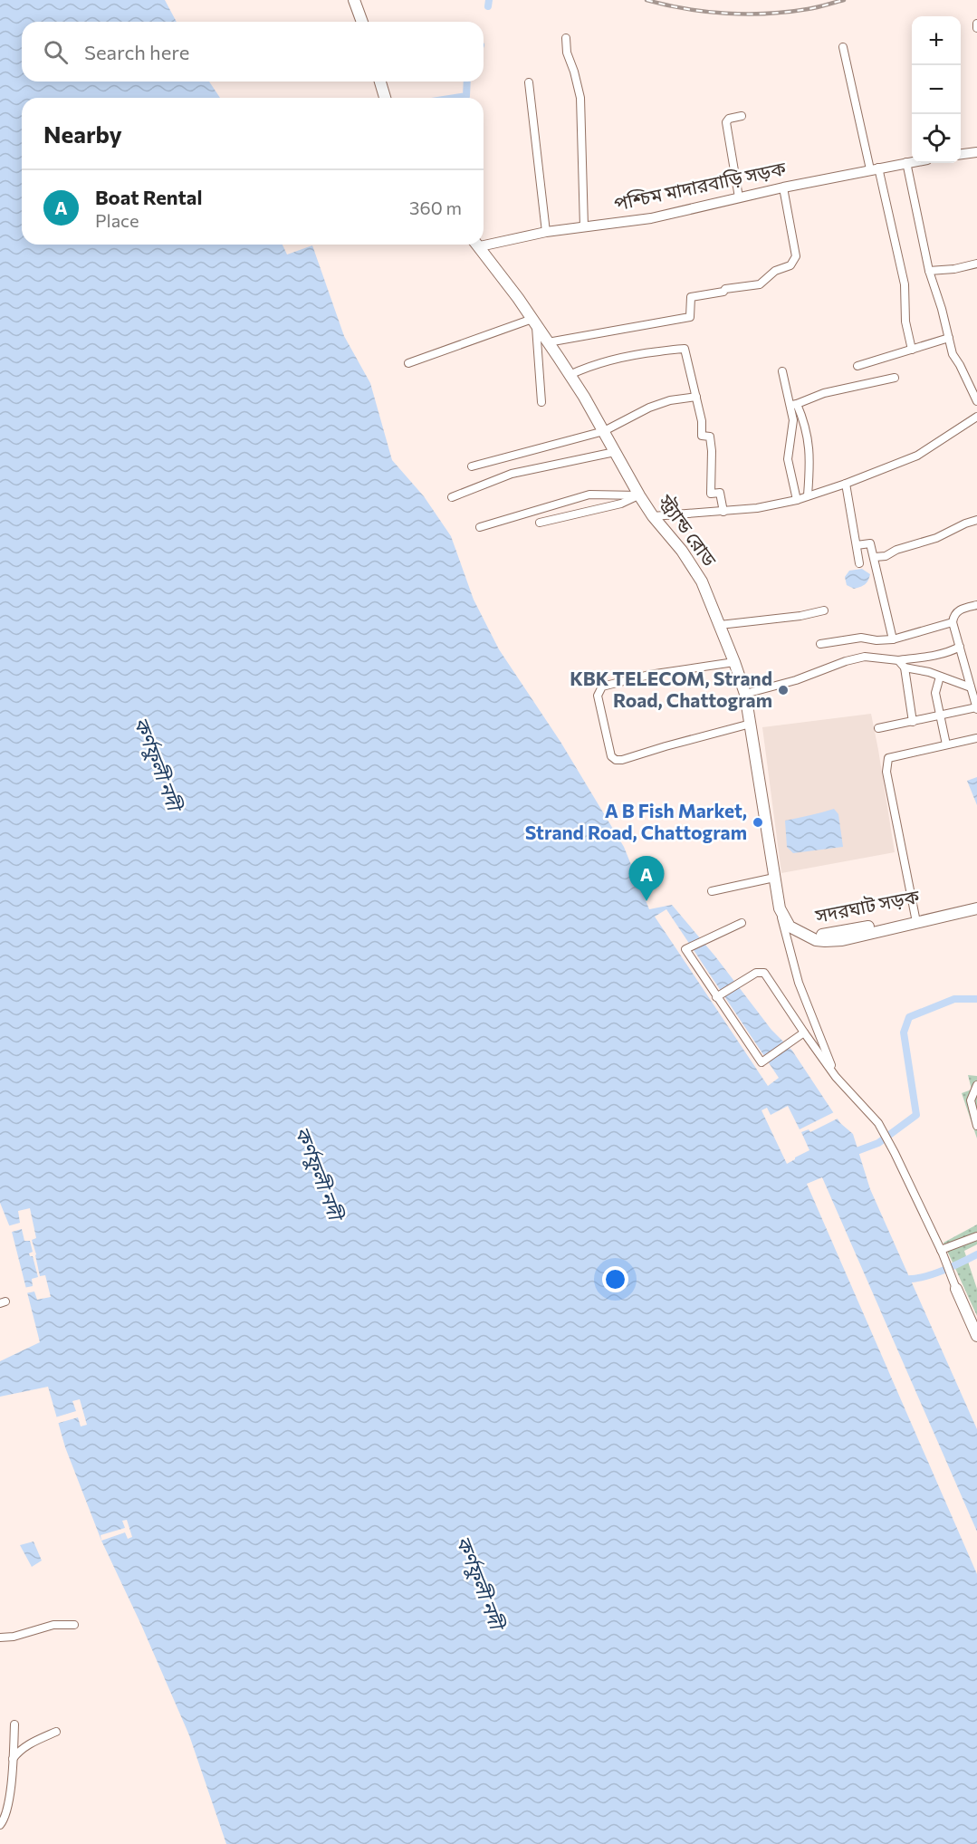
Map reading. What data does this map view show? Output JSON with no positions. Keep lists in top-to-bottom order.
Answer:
{
  "streets": {
    "main road": ["স্ট্র্যান্ড রোড", "সদরঘাট সড়ক"],
    "street": ["পশ্চিম মাদারবাড়ি সড়ক"]
  },
  "crossings": [
    ["স্ট্র্যান্ড রোড", "সদরঘাট সড়ক"]
  ],
  "water": ["কর্ণফুলী নদী"],
  "places": ["KBK TELECOM, Strand Road, Chattogram", "A B Fish Market, Strand Road, Chattogram"],
  "page": {
    "map_buttons": ["+", "−"],
    "search": "Search here",
    "heading": "Nearby",
    "list": [
      {
        "mark": "A",
        "name": "Boat Rental",
        "note": "Place",
        "value": "360 m"
      }
    ],
    "pins": "A"
  }
}
